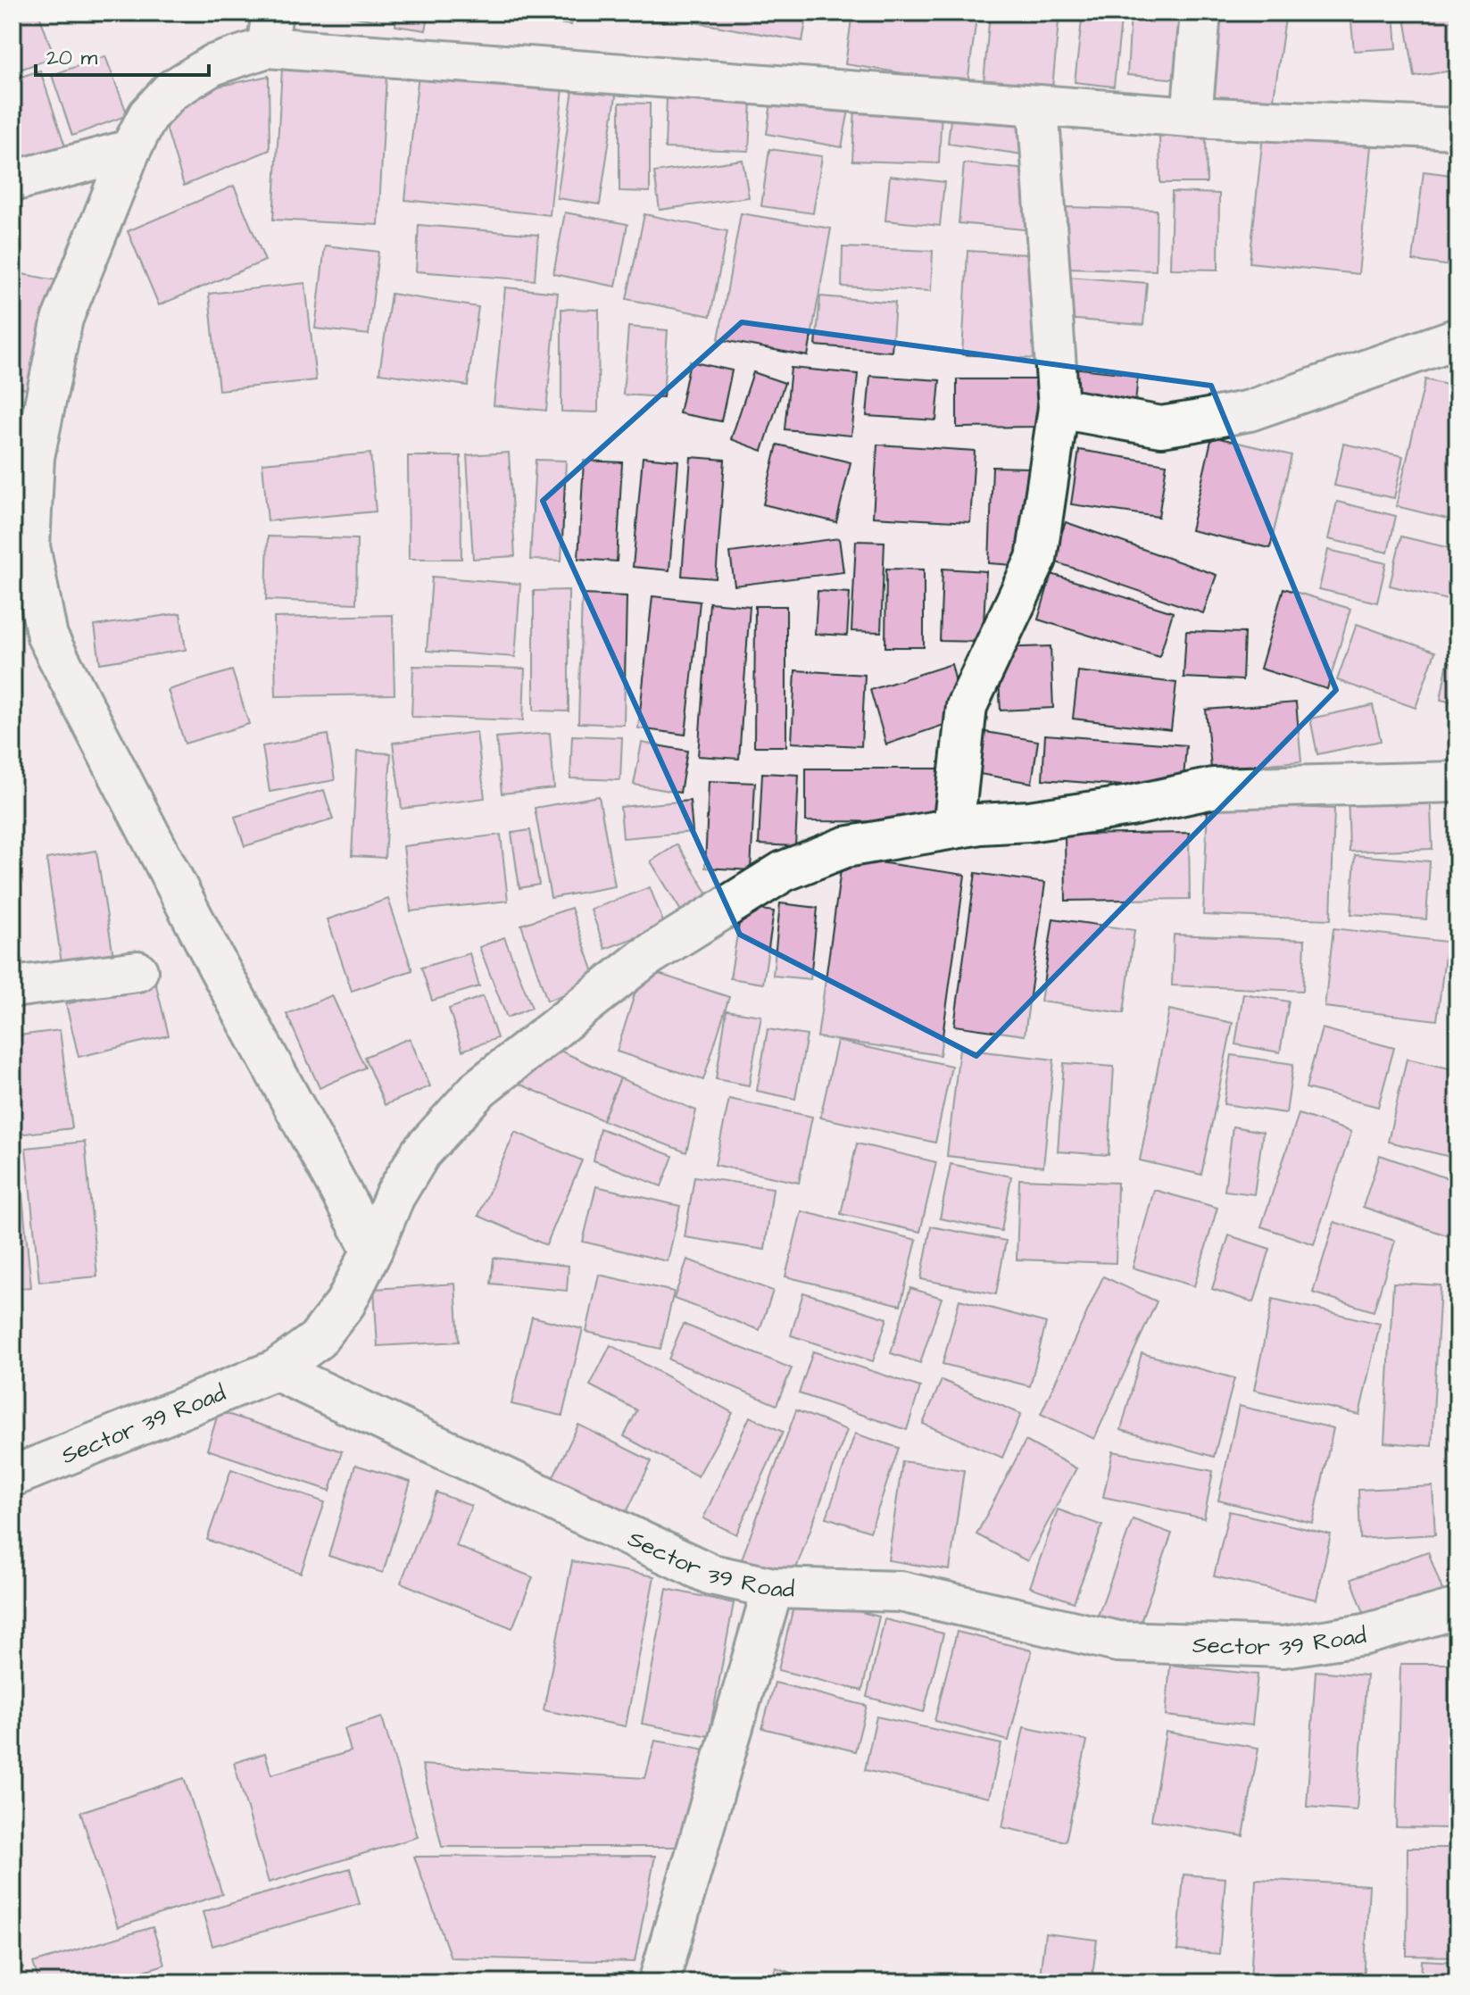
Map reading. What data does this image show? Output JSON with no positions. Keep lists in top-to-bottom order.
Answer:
{
  "streets": {
    "street": ["Sector 39 Road"]
  },
  "scale_bar": "20 m"
}
